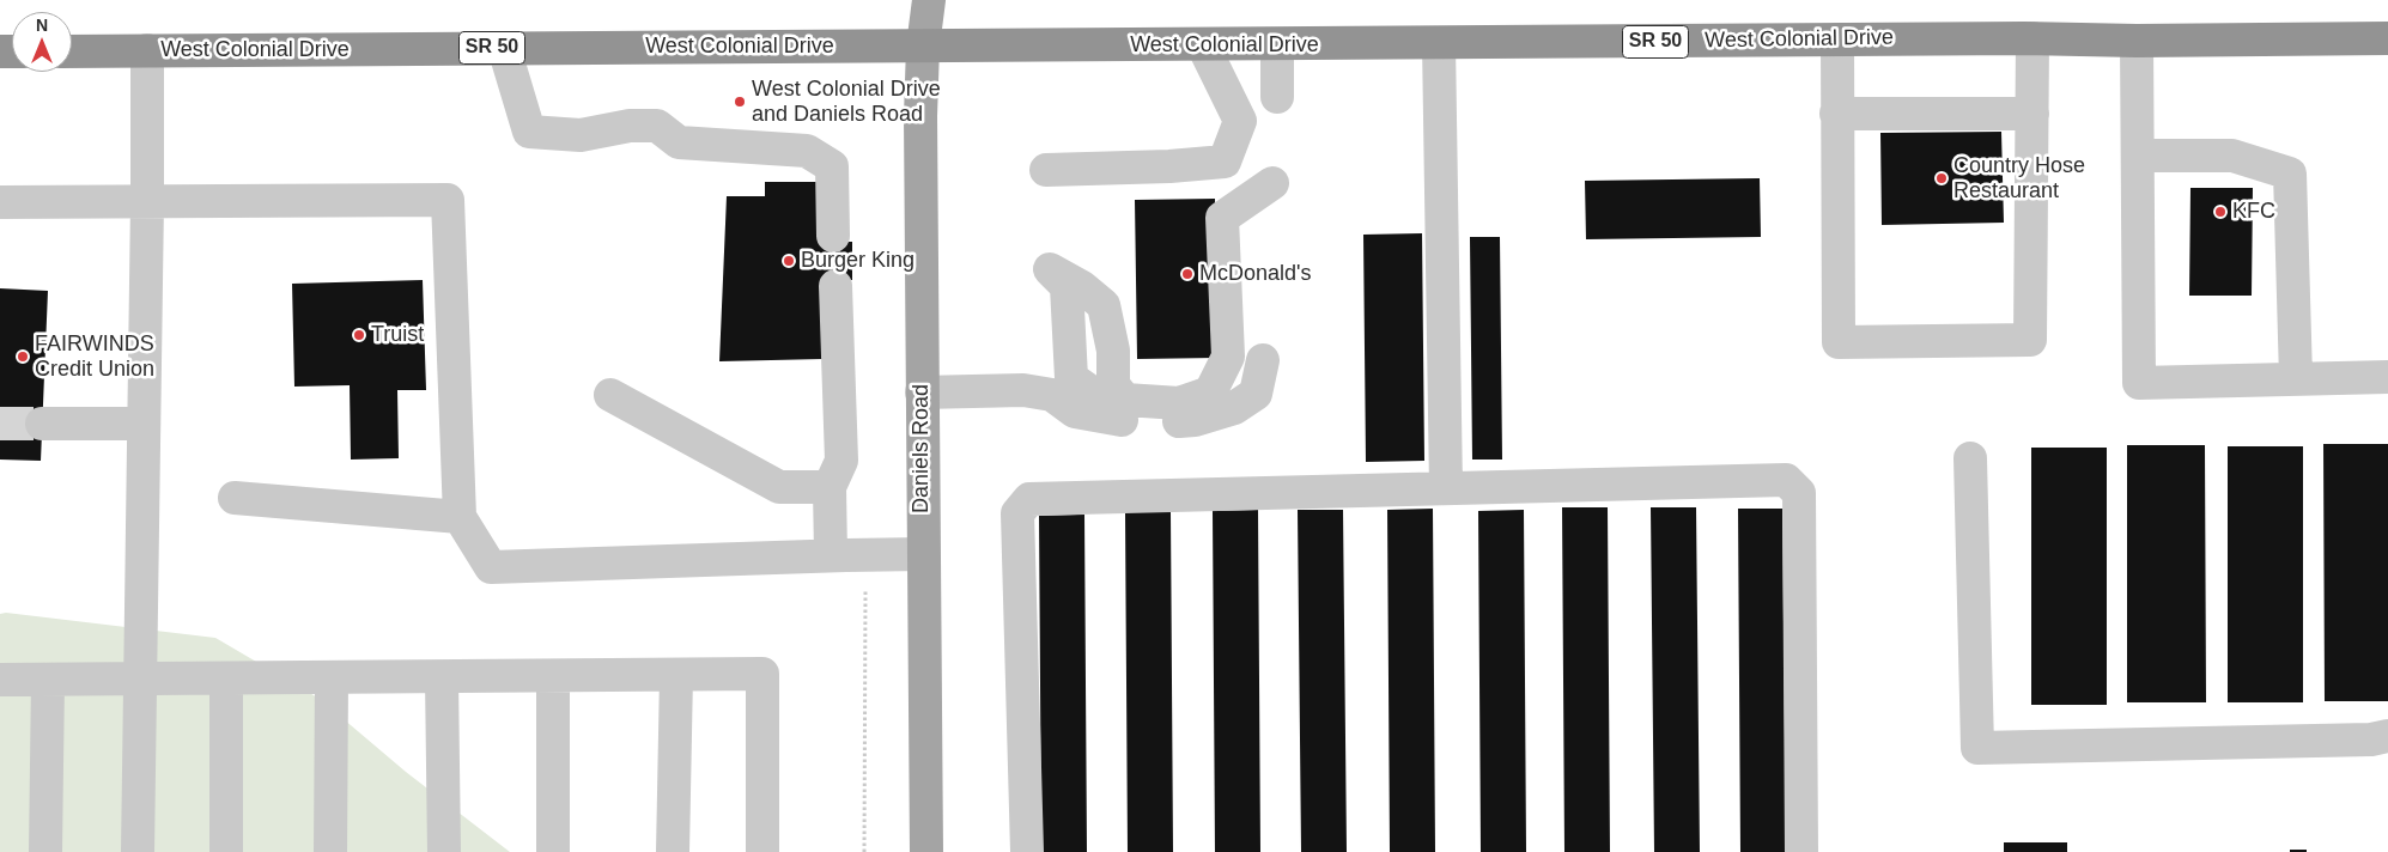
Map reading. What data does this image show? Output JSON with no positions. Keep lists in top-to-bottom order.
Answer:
{
  "streets": {
    "highway": ["West Colonial Drive", "SR 50"],
    "main road": ["Daniels Road"]
  },
  "crossings": [
    ["West Colonial Drive", "Daniels Road"]
  ],
  "places": [
    "West Colonial Drive and Daniels Road",
    "Country Hose Restaurant",
    "KFC",
    "Burger King",
    "McDonald's",
    "Truist",
    "FAIRWINDS Credit Union"
  ],
  "north": "top"
}
